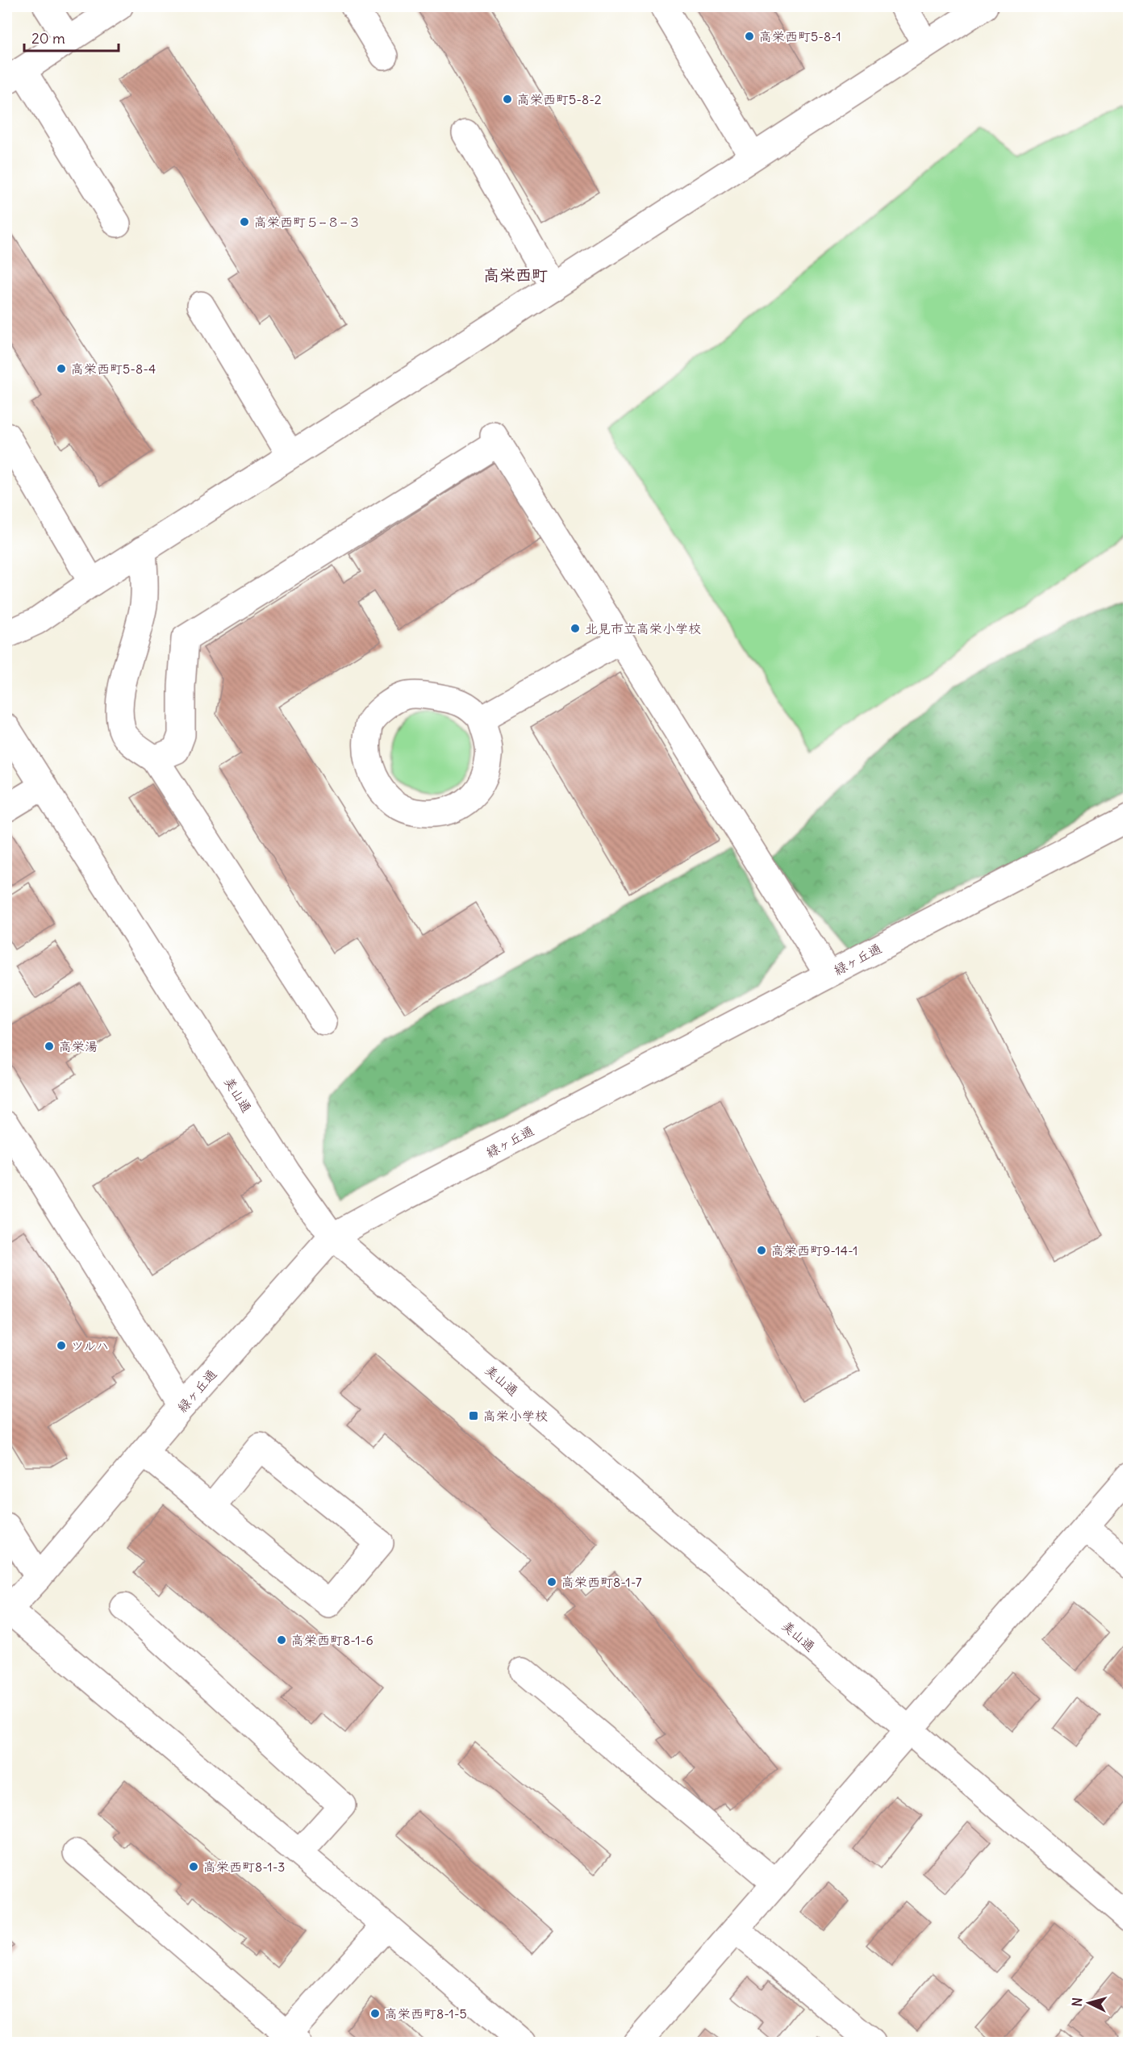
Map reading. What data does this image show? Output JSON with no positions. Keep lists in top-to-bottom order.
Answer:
{
  "streets": {
    "street": ["緑ヶ丘通", "美山通"]
  },
  "crossings": [
    ["緑ヶ丘通", "美山通"]
  ],
  "districts": ["高栄西町"],
  "places": {
    "other": [
      "高栄西町5-8-1",
      "高栄西町5-8-2",
      "高栄西町５−８−３",
      "高栄西町5-8-4",
      "北見市立高栄小学校",
      "高栄湯",
      "高栄西町9-14-1",
      "ツルハ",
      "高栄西町8-1-7",
      "高栄西町8-1-6",
      "高栄西町8-1-3",
      "高栄西町8-1-5"
    ],
    "transit": ["高栄小学校"]
  },
  "scale_bar": "20 m",
  "north": "left"
}
